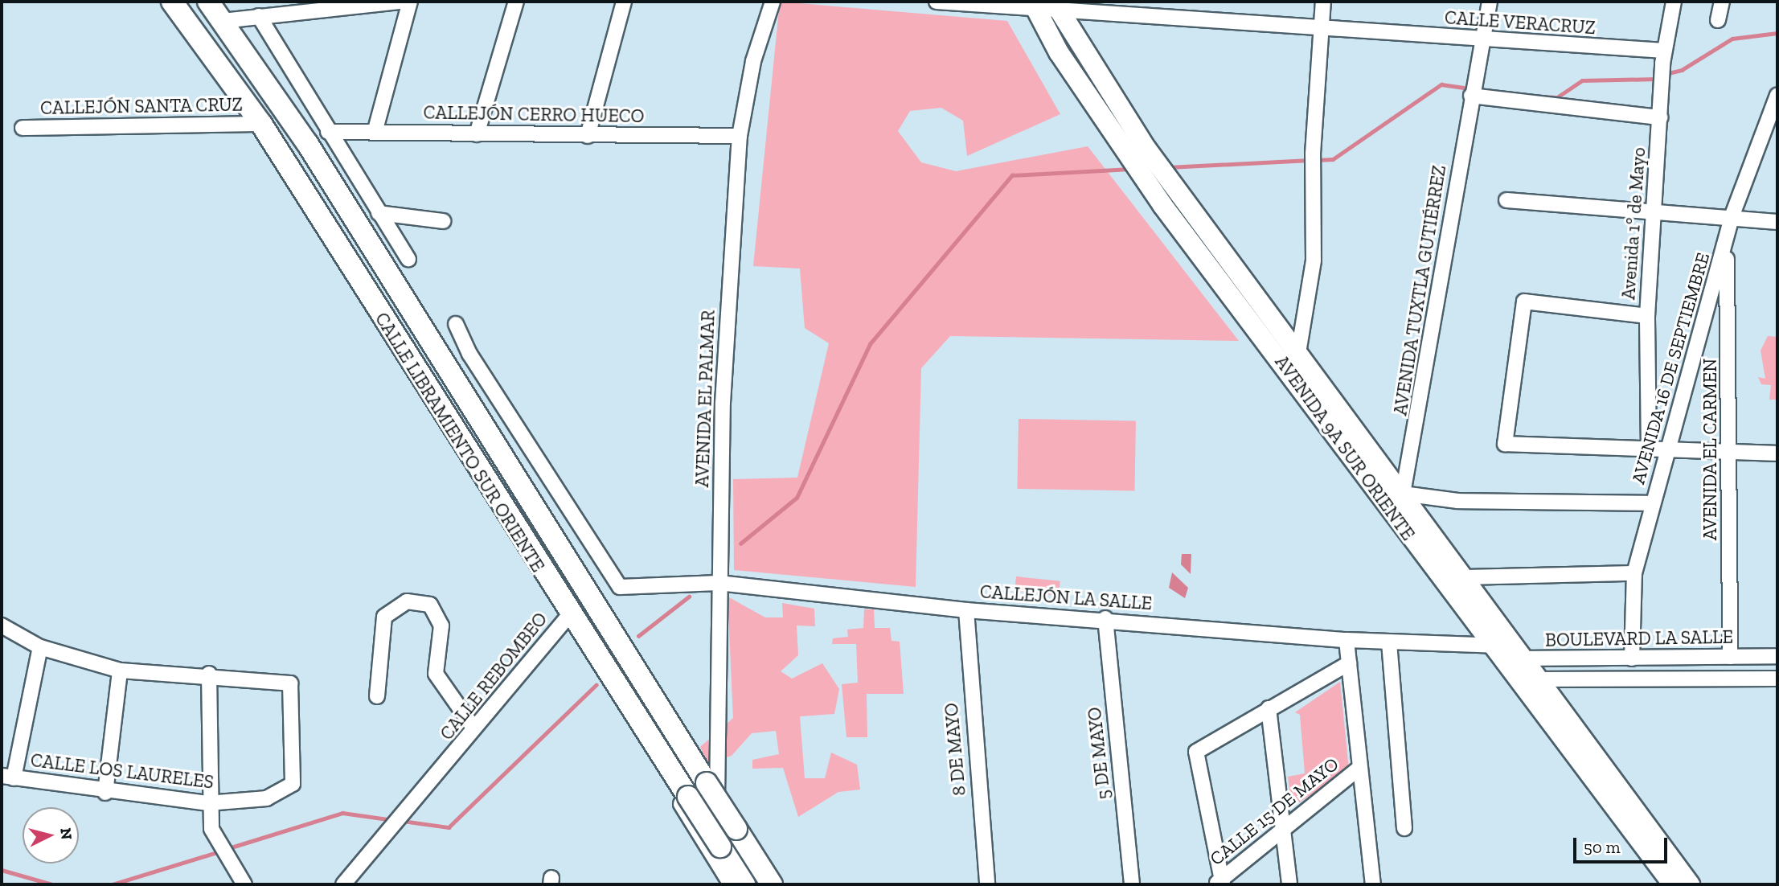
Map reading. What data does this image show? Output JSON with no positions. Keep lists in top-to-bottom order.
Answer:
{
  "streets": {
    "main road": ["CALLE LIBRAMIENTO SUR ORIENTE", "AVENIDA 9A SUR ORIENTE"],
    "street": [
      "CALLE VERACRUZ",
      "CALLEJÓN SANTA CRUZ",
      "CALLEJÓN CERRO HUECO",
      "Avenida 1º de Mayo",
      "AVENIDA TUXTLA GUTIÉRREZ",
      "AVENIDA 16 DE SEPTIEMBRE",
      "AVENIDA EL PALMAR",
      "AVENIDA EL CARMEN",
      "CALLEJÓN LA SALLE",
      "BOULEVARD LA SALLE",
      "CALLE REBOMBEO",
      "8 DE MAYO",
      "5 DE MAYO",
      "CALLE LOS LAURELES",
      "CALLE 15 DE MAYO"
    ]
  },
  "crossings": [
    ["CALLE VERACRUZ", "Avenida 1º de Mayo"],
    ["CALLE VERACRUZ", "AVENIDA TUXTLA GUTIÉRREZ"],
    ["CALLE VERACRUZ", "AVENIDA 9A SUR ORIENTE"],
    ["CALLEJÓN SANTA CRUZ", "CALLE LIBRAMIENTO SUR ORIENTE"],
    ["CALLEJÓN CERRO HUECO", "AVENIDA EL PALMAR"],
    ["AVENIDA TUXTLA GUTIÉRREZ", "AVENIDA 9A SUR ORIENTE"],
    ["AVENIDA 16 DE SEPTIEMBRE", "AVENIDA EL CARMEN"],
    ["AVENIDA 16 DE SEPTIEMBRE", "BOULEVARD LA SALLE"],
    ["AVENIDA EL PALMAR", "CALLE LIBRAMIENTO SUR ORIENTE"],
    ["AVENIDA EL PALMAR", "CALLEJÓN LA SALLE"],
    ["CALLE LIBRAMIENTO SUR ORIENTE", "CALLE REBOMBEO"],
    ["AVENIDA 9A SUR ORIENTE", "CALLEJÓN LA SALLE"],
    ["AVENIDA 9A SUR ORIENTE", "BOULEVARD LA SALLE"],
    ["AVENIDA EL CARMEN", "BOULEVARD LA SALLE"],
    ["CALLEJÓN LA SALLE", "BOULEVARD LA SALLE"],
    ["CALLEJÓN LA SALLE", "8 DE MAYO"],
    ["CALLEJÓN LA SALLE", "5 DE MAYO"]
  ],
  "scale_bar": "50 m",
  "north": "right"
}
